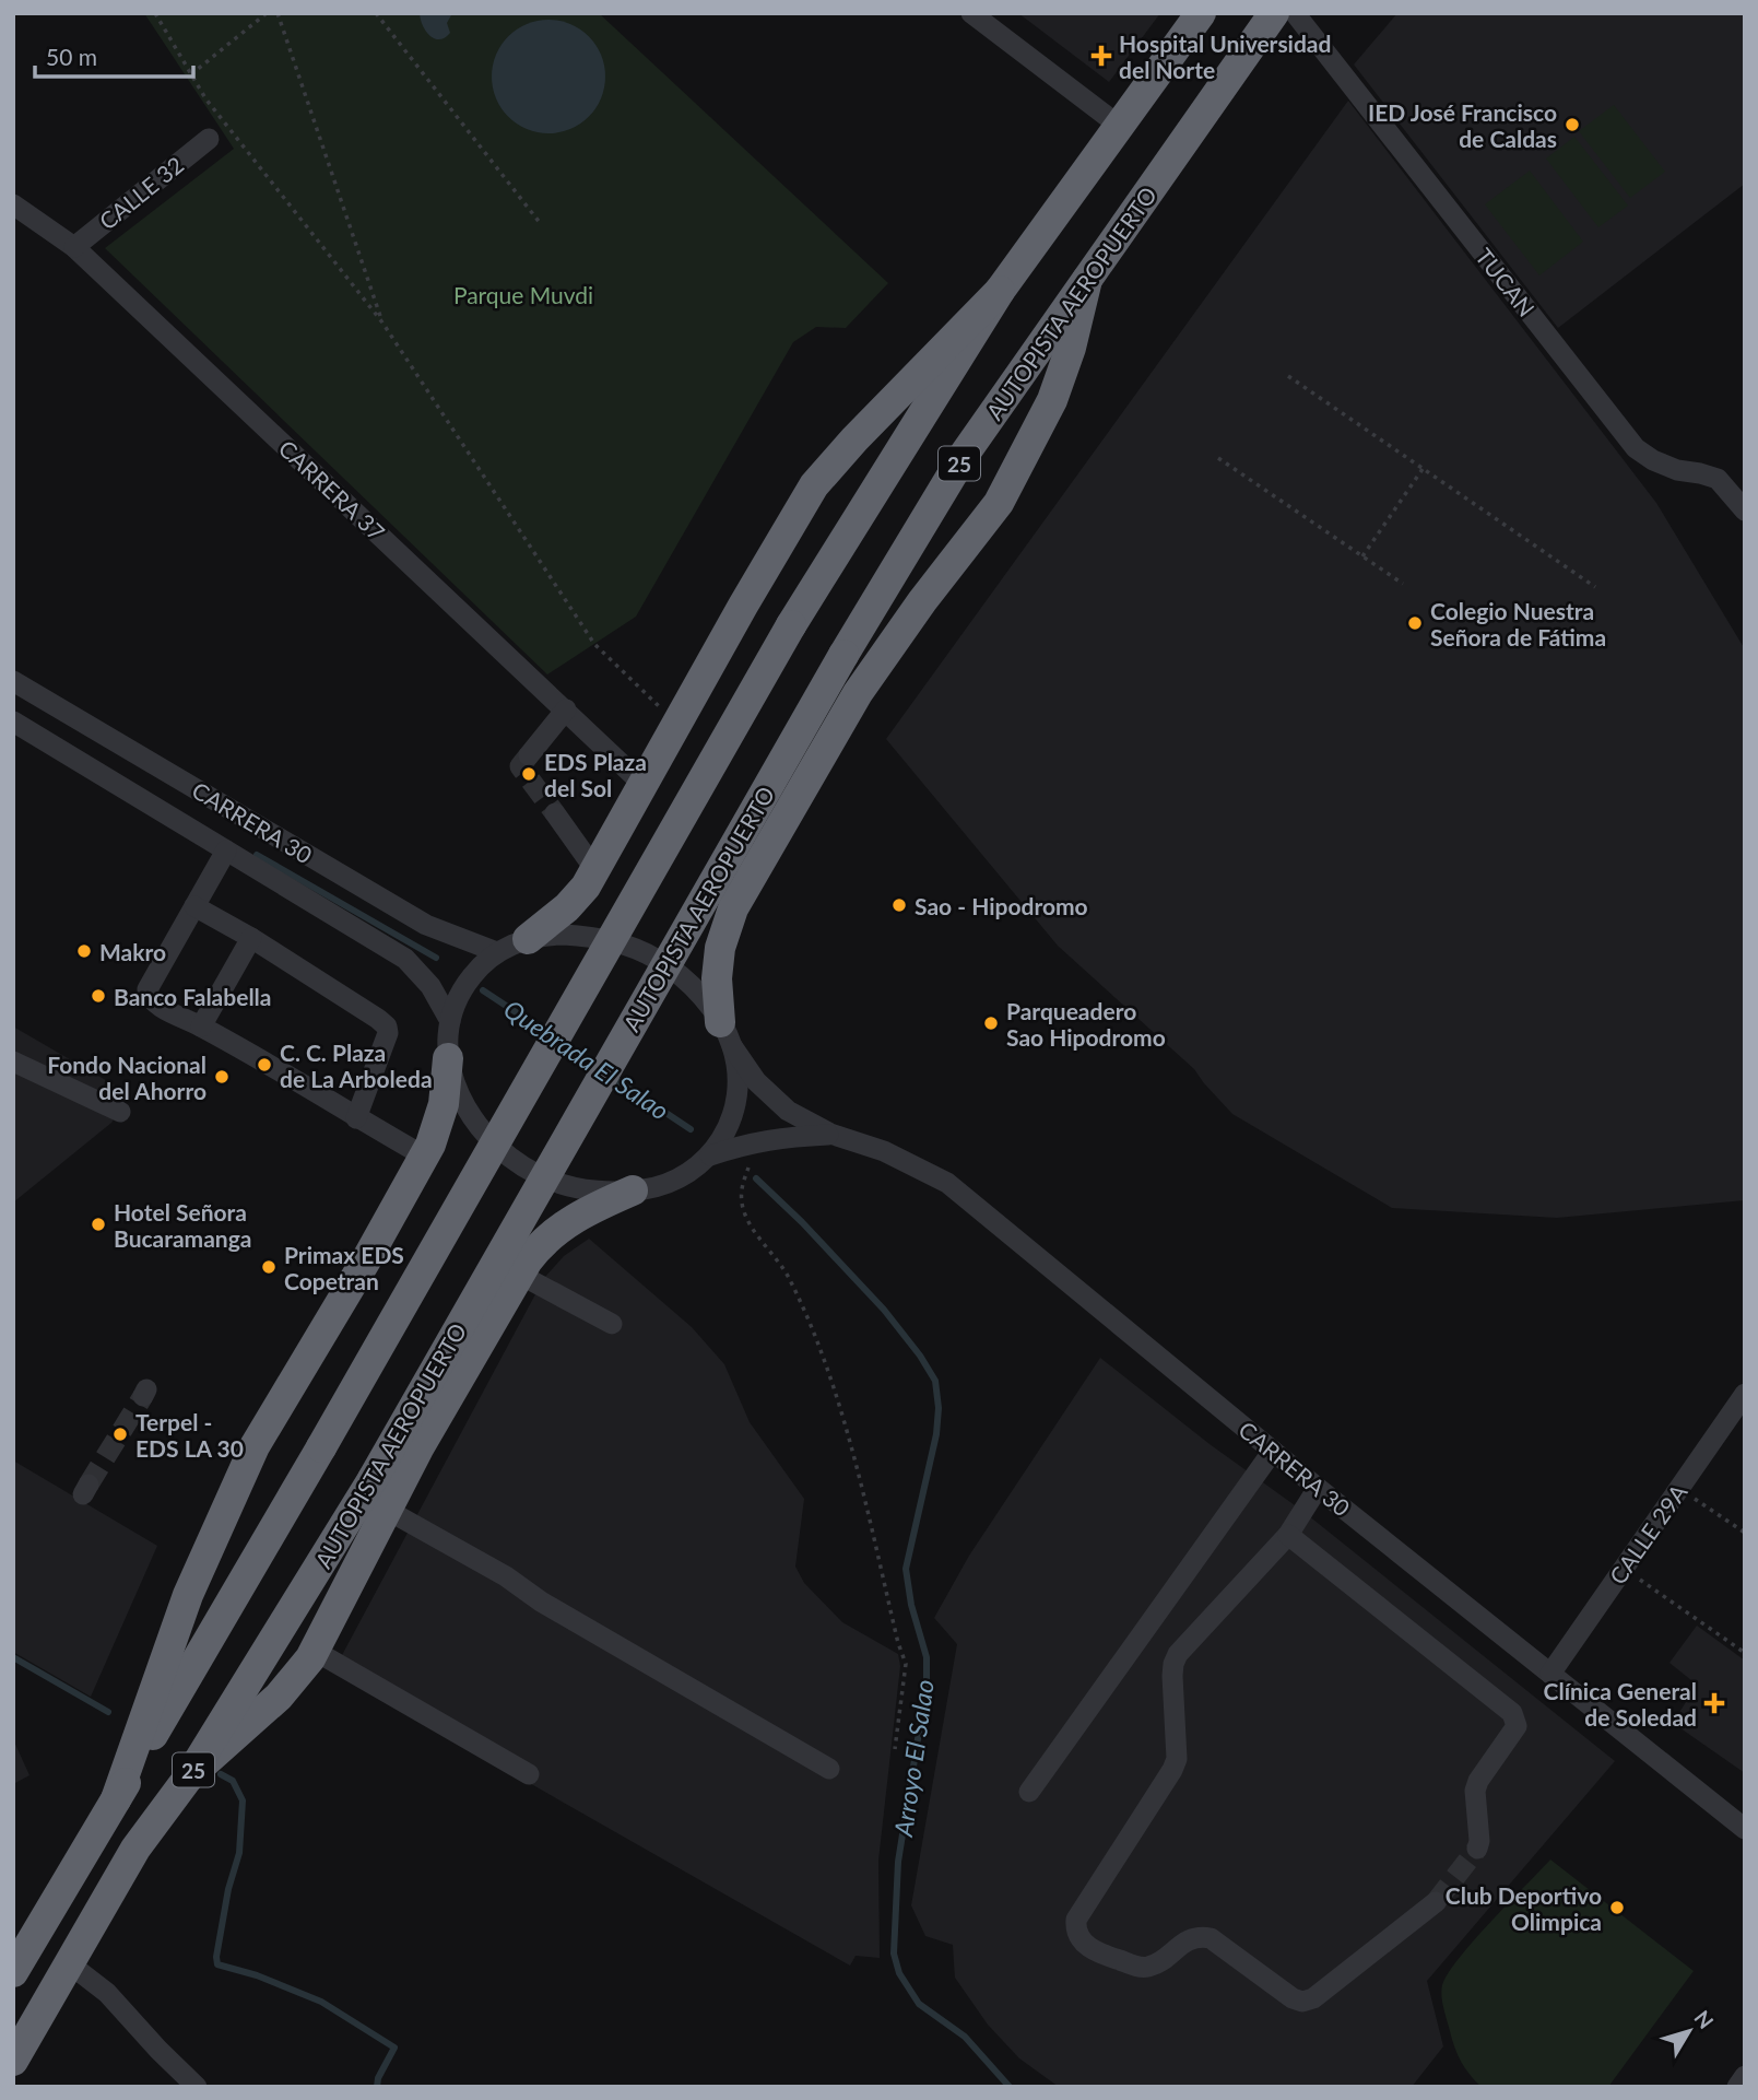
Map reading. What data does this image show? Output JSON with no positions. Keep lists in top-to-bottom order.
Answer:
{
  "streets": {
    "highway": ["AUTOPISTA AEROPUERTO", "25"],
    "street": [
      "CALLE 32",
      "TUCAN",
      "CARRERA 37",
      "CARRERA 30",
      "CALLE 29A"
    ]
  },
  "crossings": [
    ["CALLE 32", "CARRERA 37"],
    ["CARRERA 30", "CALLE 29A"]
  ],
  "water": ["Quebrada El Salao", "Arroyo El Salao"],
  "parks": ["Parque Muvdi"],
  "places": {
    "health": ["Hospital Universidad del Norte", "Clínica General de Soledad"],
    "other": [
      "IED José Francisco de Caldas",
      "Colegio Nuestra Señora de Fátima",
      "EDS Plaza del Sol",
      "Sao - Hipodromo",
      "Makro",
      "Banco Falabella",
      "Parqueadero Sao Hipodromo",
      "C. C. Plaza de La Arboleda",
      "Fondo Nacional del Ahorro",
      "Hotel Señora Bucaramanga",
      "Primax EDS Copetran",
      "Terpel - EDS LA 30",
      "Club Deportivo Olimpica"
    ]
  },
  "scale_bar": "50 m",
  "north": "top right"
}
